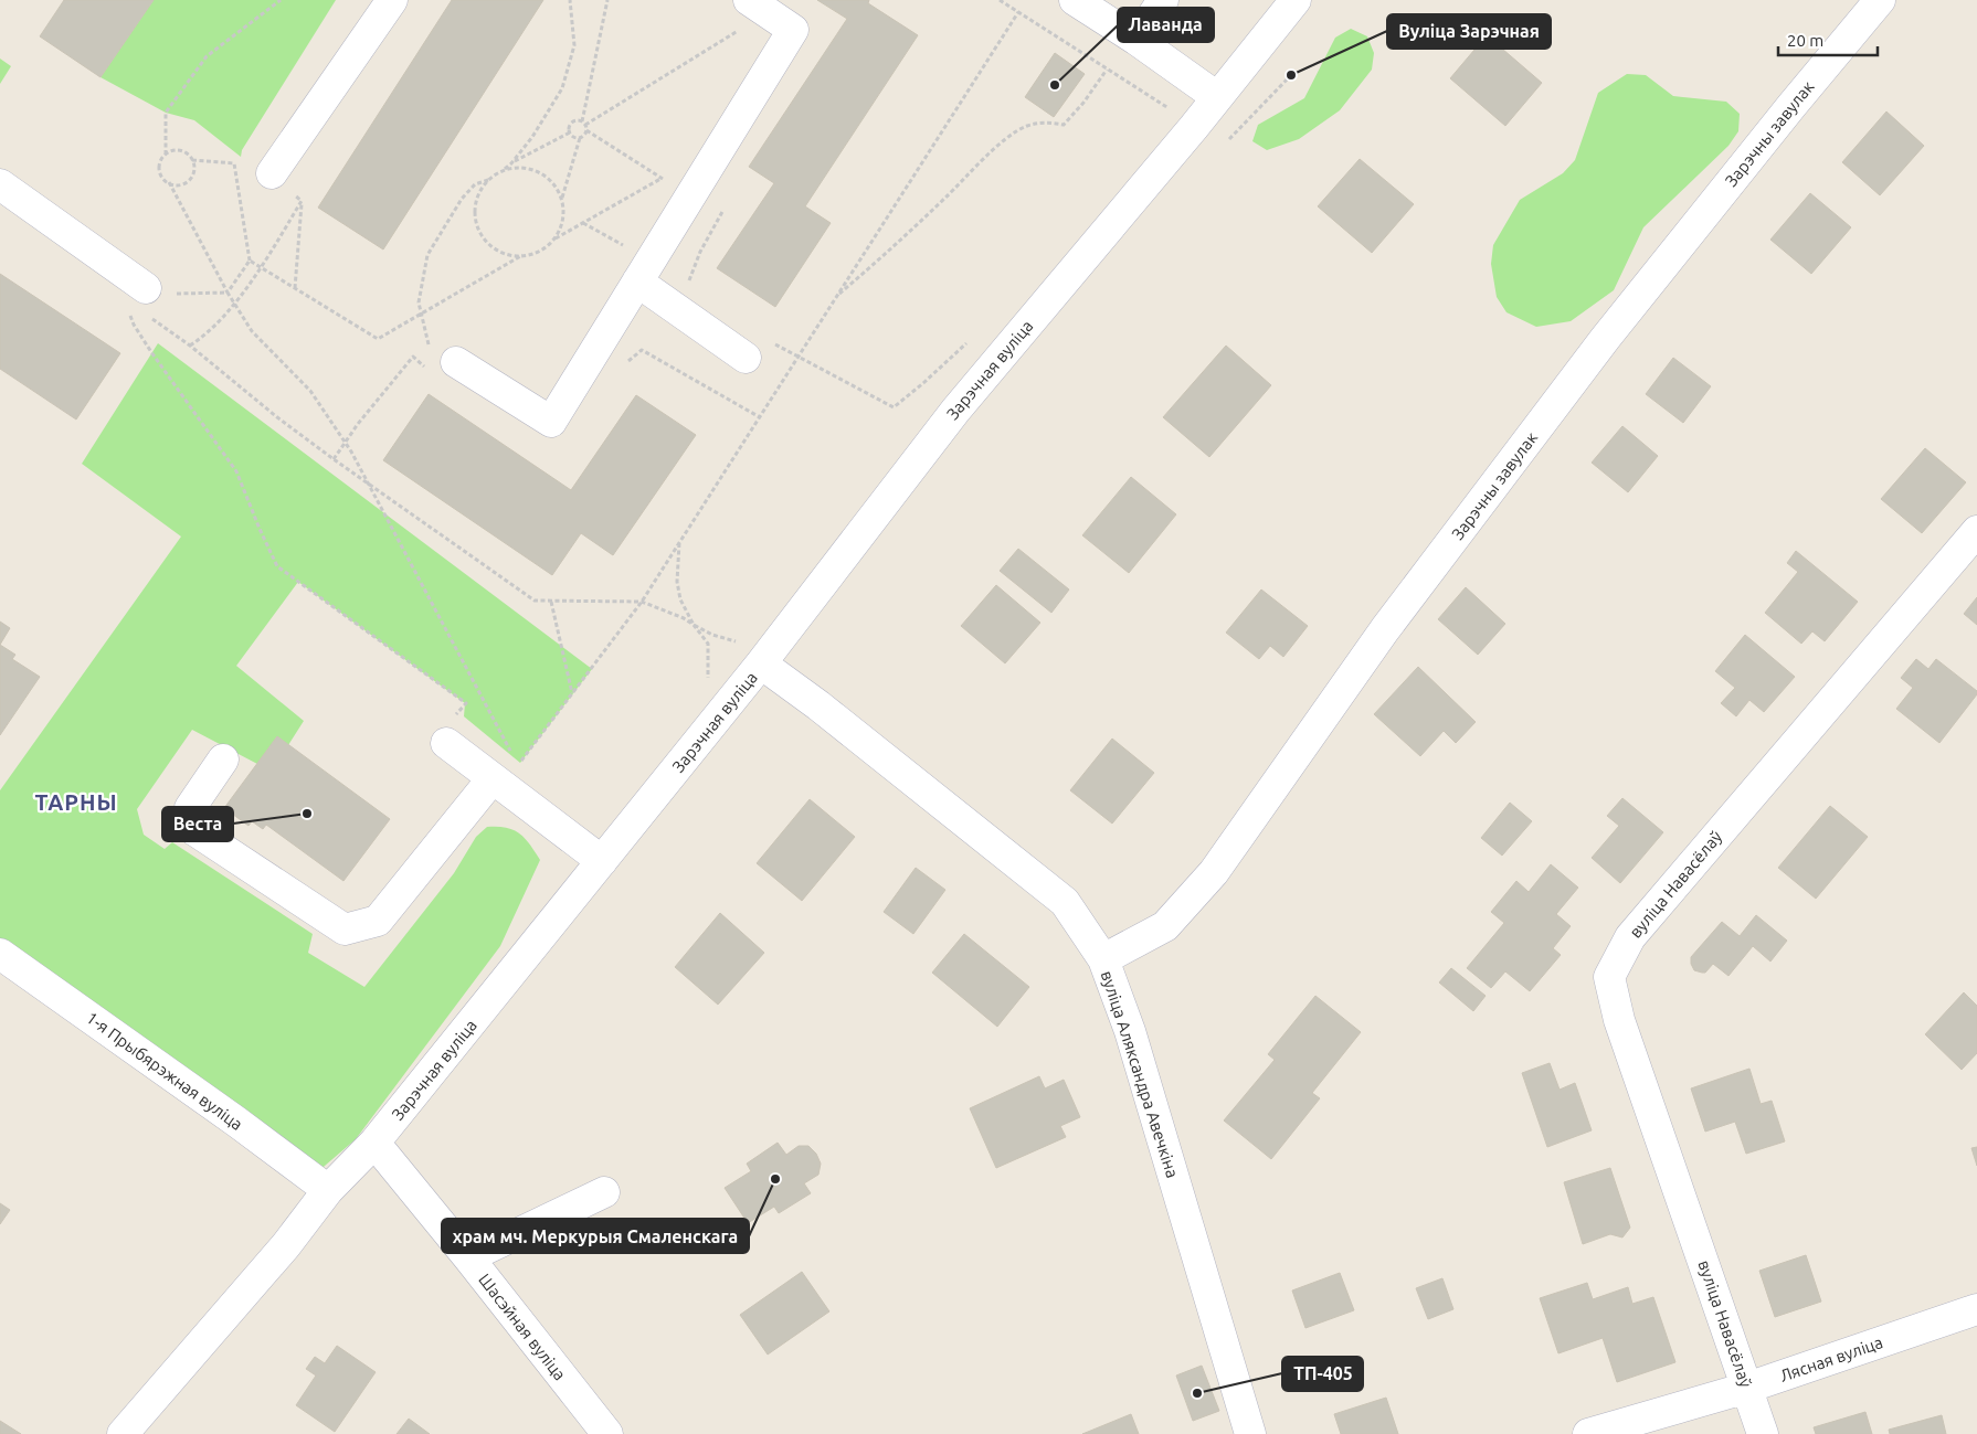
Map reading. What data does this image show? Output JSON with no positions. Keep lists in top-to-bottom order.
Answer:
{
  "streets": {
    "street": [
      "Зарэчны завулак",
      "Зарэчная вуліца",
      "вуліца Навасёлаў",
      "1-я Прыбярэжная вуліца",
      "вуліца Аляксандра Авечкіна",
      "Шасэйная вуліца",
      "Лясная вуліца"
    ]
  },
  "crossings": [
    ["Зарэчны завулак", "вуліца Аляксандра Авечкіна"],
    ["Зарэчная вуліца", "1-я Прыбярэжная вуліца"],
    ["Зарэчная вуліца", "вуліца Аляксандра Авечкіна"],
    ["Зарэчная вуліца", "Шасэйная вуліца"],
    ["вуліца Навасёлаў", "Лясная вуліца"]
  ],
  "districts": ["ТАРНЫ"],
  "places": [
    "Вуліца Зарэчная",
    "Лаванда",
    "Веста",
    "храм мч. Меркурыя Смаленскага",
    "ТП-405"
  ],
  "scale_bar": "20 m"
}
